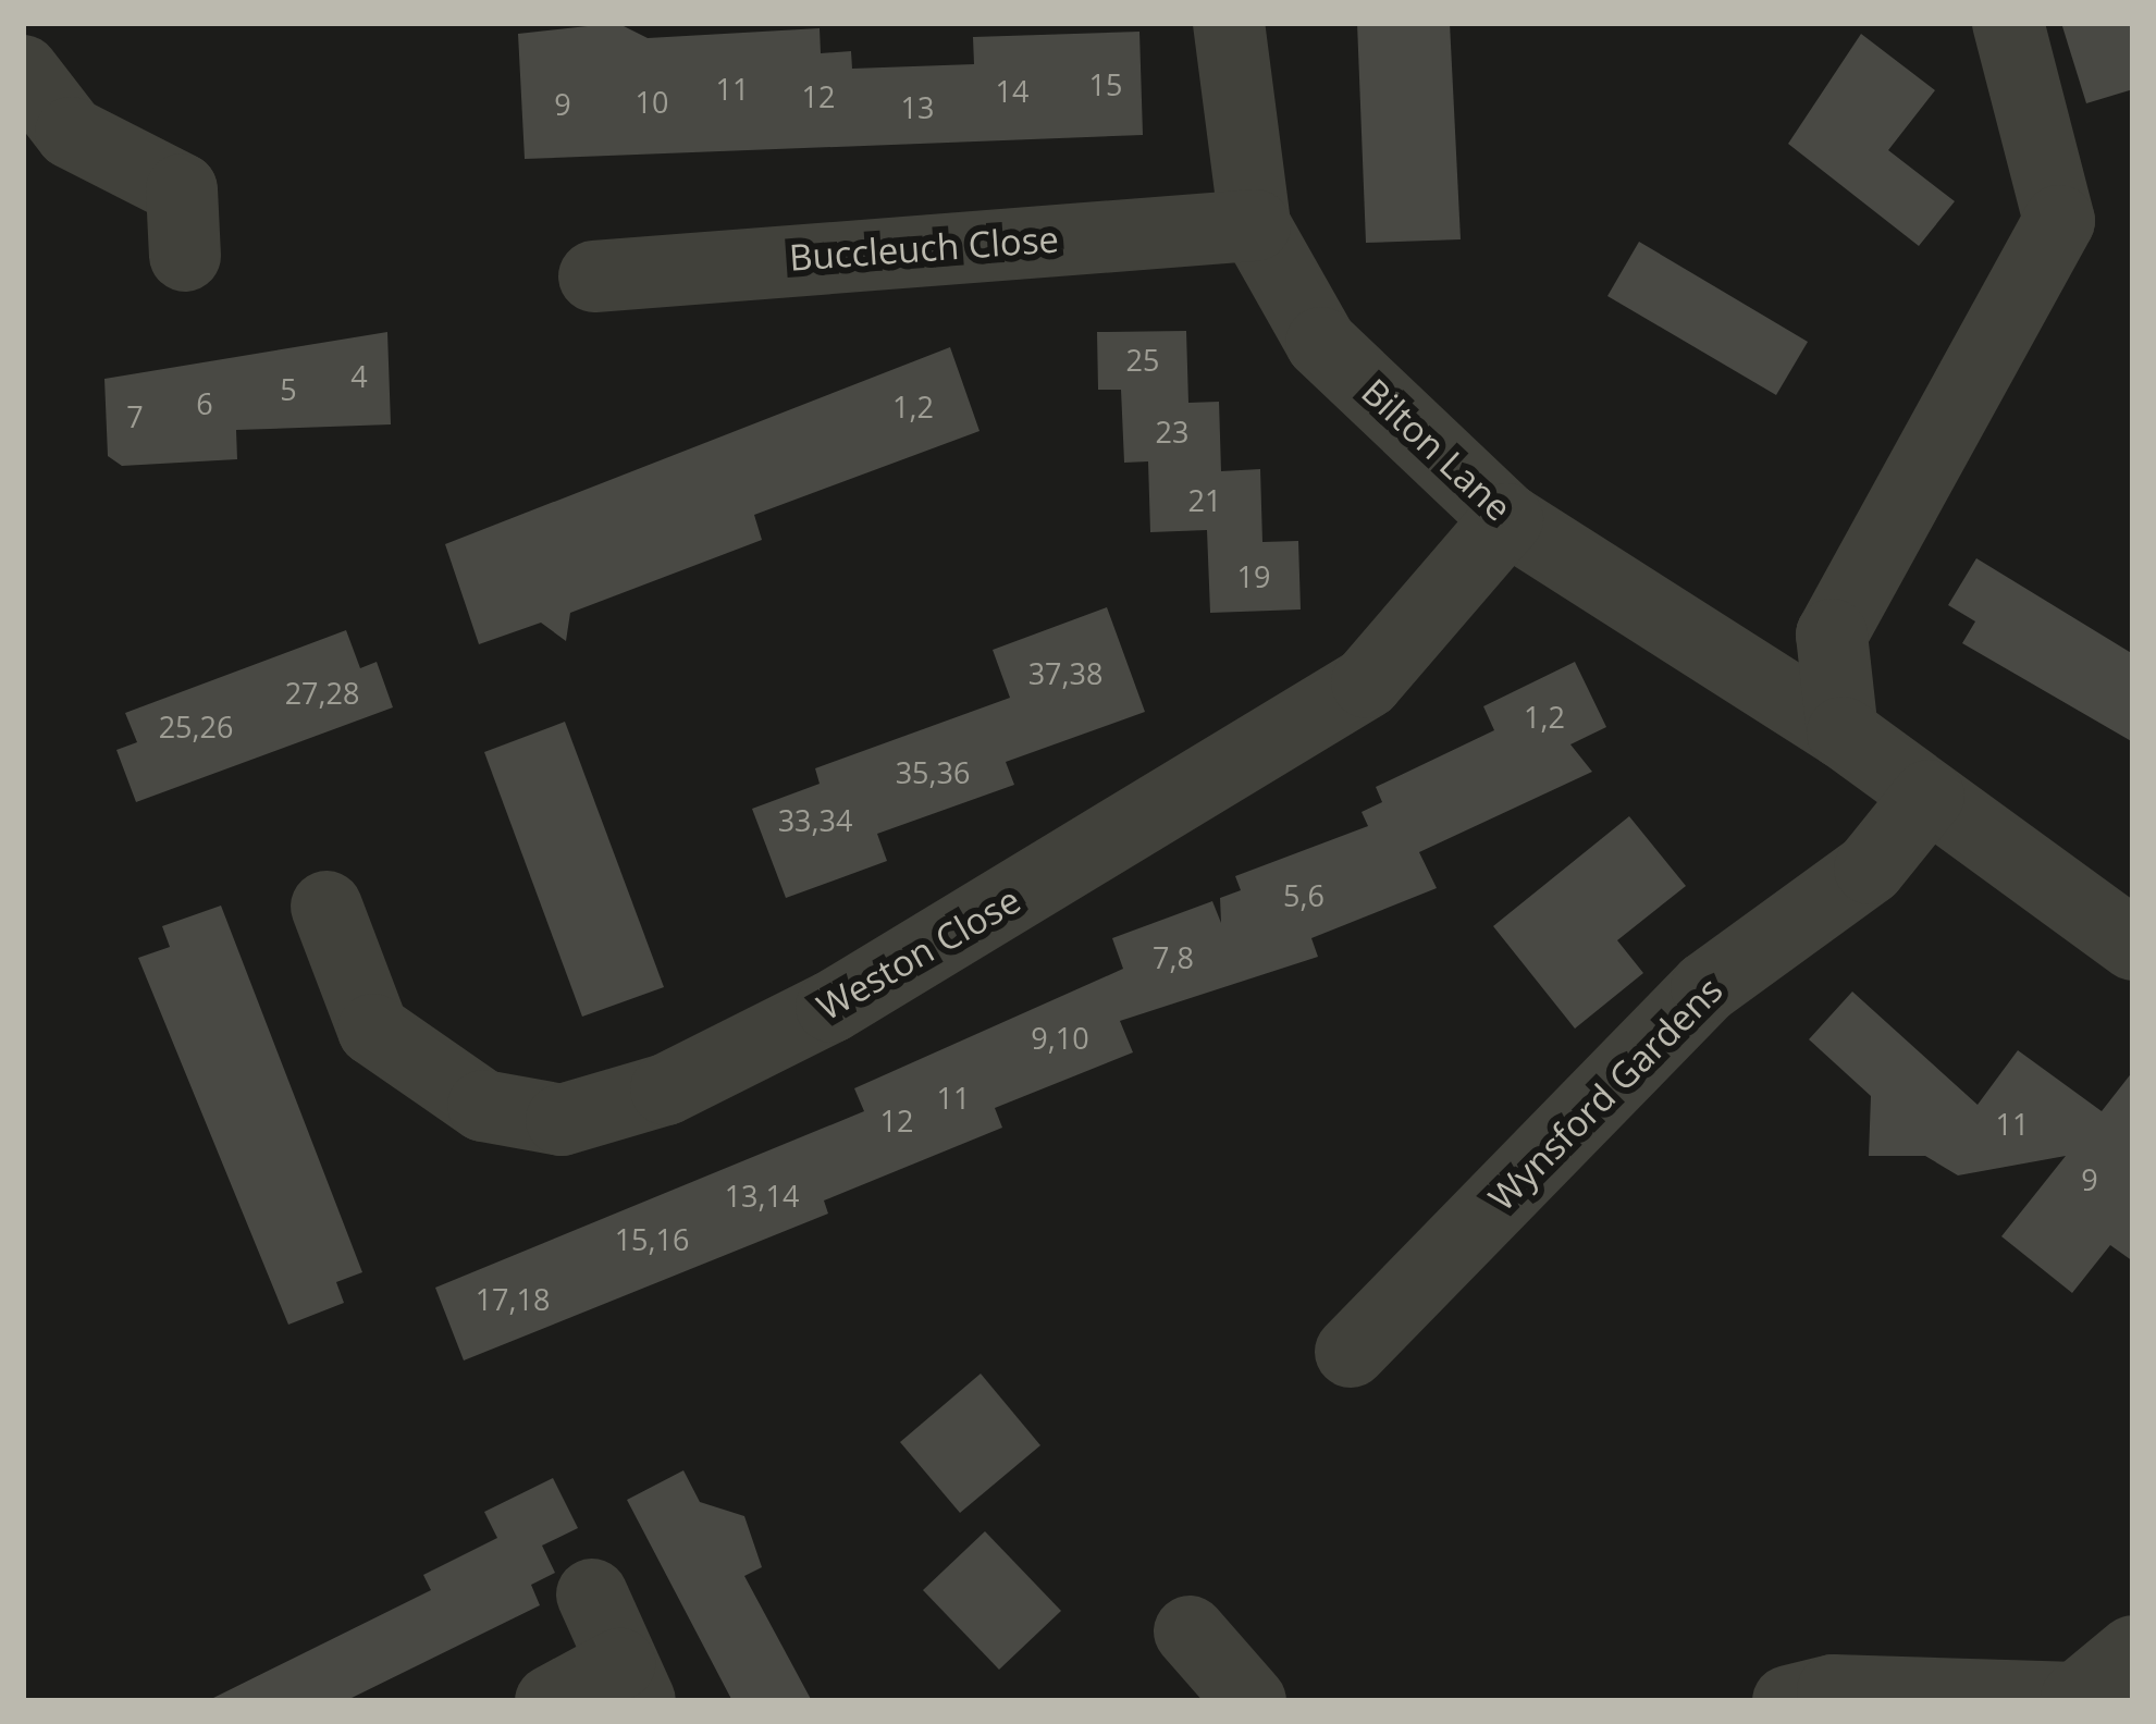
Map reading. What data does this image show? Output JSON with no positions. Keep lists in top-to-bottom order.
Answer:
{
  "streets": {
    "street": [
      "Buccleuch Close",
      "Bilton Lane",
      "Weston Close",
      "Wynsford Gardens"
    ]
  },
  "crossings": [
    ["Buccleuch Close", "Bilton Lane"],
    ["Bilton Lane", "Weston Close"],
    ["Bilton Lane", "Wynsford Gardens"]
  ],
  "house_numbers": [
    "15",
    "11",
    "14",
    "12",
    "10",
    "9",
    "13",
    "25",
    "4",
    "5",
    "6",
    "1,2",
    "7",
    "23",
    "21",
    "19",
    "37,38",
    "27,28",
    "1,2",
    "25,26",
    "35,36",
    "33,34",
    "5,6",
    "7,8",
    "9,10",
    "11",
    "12",
    "11",
    "9",
    "13,14",
    "15,16",
    "17,18"
  ]
}
